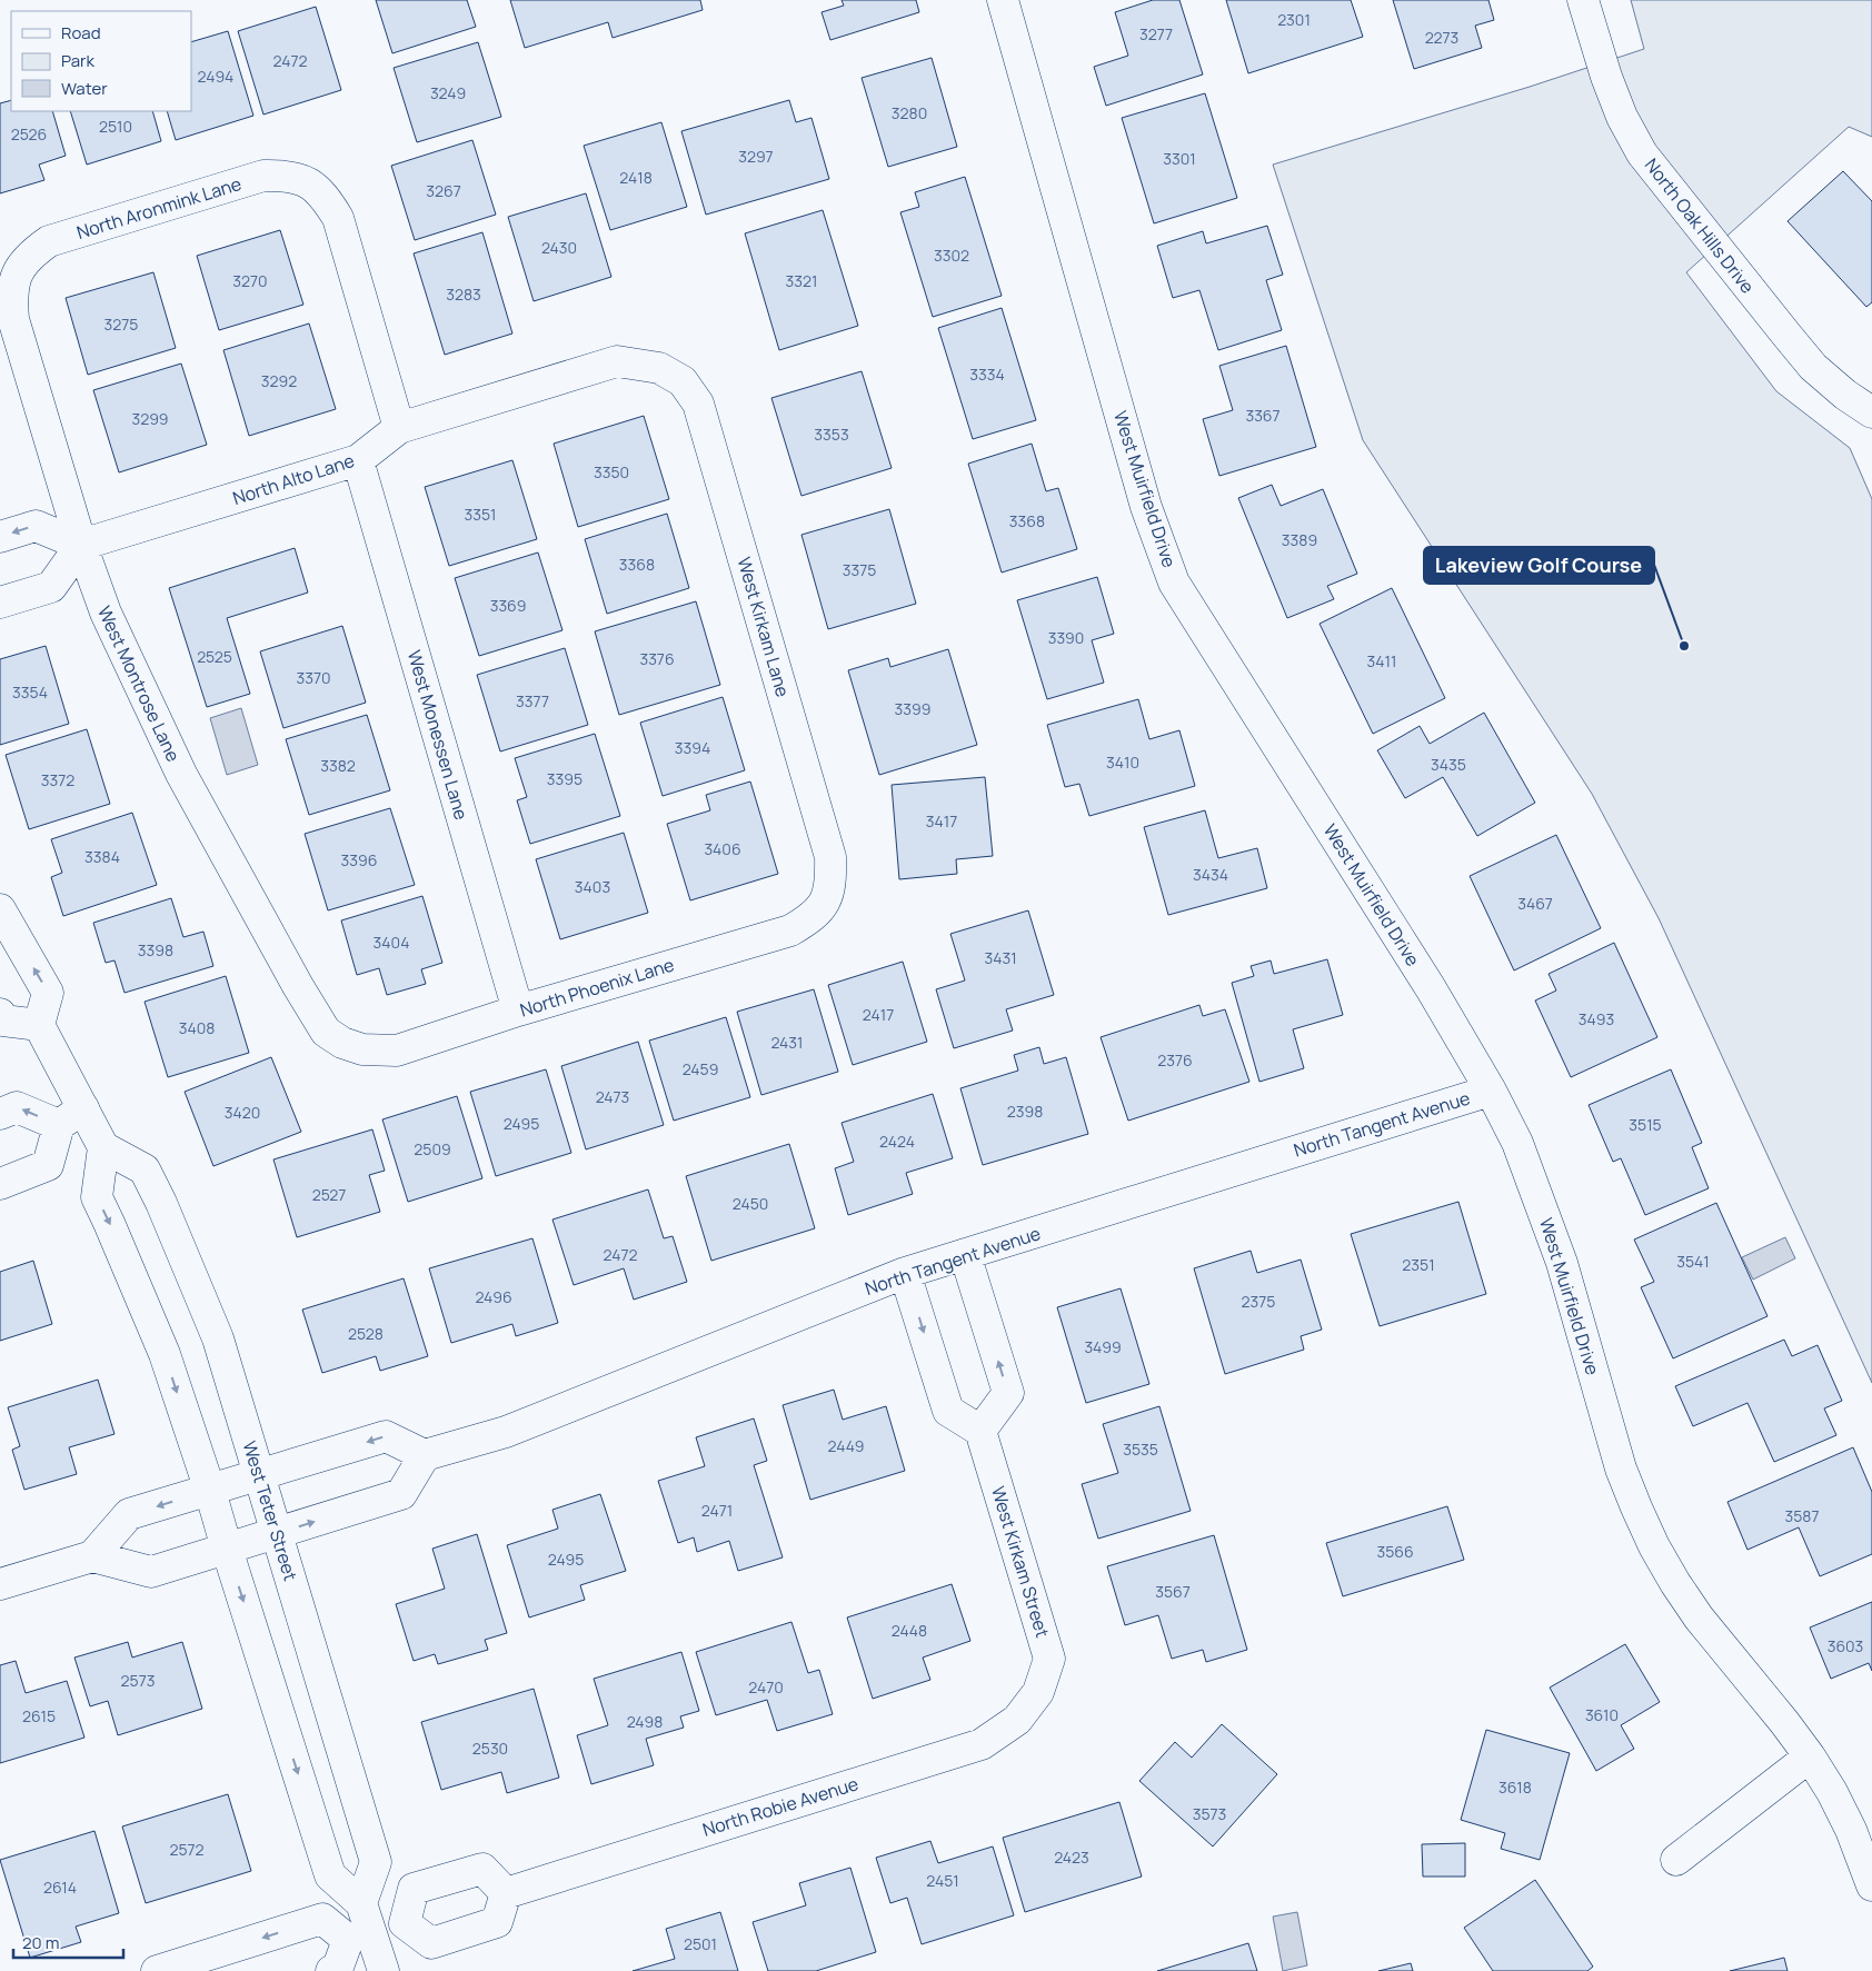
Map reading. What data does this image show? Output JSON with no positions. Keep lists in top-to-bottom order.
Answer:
{
  "streets": {
    "street": [
      "North Aronmink Lane",
      "North Oak Hills Drive",
      "North Alto Lane",
      "West Muirfield Drive",
      "West Kirkam Lane",
      "West Montrose Lane",
      "West Monessen Lane",
      "North Phoenix Lane",
      "North Tangent Avenue",
      "West Teter Street",
      "West Kirkam Street",
      "North Robie Avenue"
    ]
  },
  "crossings": [
    ["North Aronmink Lane", "North Alto Lane"],
    ["North Aronmink Lane", "West Montrose Lane"],
    ["North Alto Lane", "West Kirkam Lane"],
    ["North Alto Lane", "West Montrose Lane"],
    ["North Alto Lane", "West Monessen Lane"],
    ["West Muirfield Drive", "North Tangent Avenue"],
    ["West Kirkam Lane", "North Phoenix Lane"],
    ["West Montrose Lane", "North Phoenix Lane"],
    ["West Monessen Lane", "North Phoenix Lane"],
    ["West Kirkam Street", "North Robie Avenue"]
  ],
  "places": ["Lakeview Golf Course"],
  "house_numbers": [
    "2301",
    "3277",
    "2273",
    "2472",
    "2494",
    "3249",
    "3280",
    "2510",
    "2526",
    "3297",
    "3301",
    "2418",
    "3267",
    "2430",
    "3302",
    "3270",
    "3321",
    "3283",
    "3275",
    "3334",
    "3292",
    "3367",
    "3299",
    "3353",
    "3350",
    "3351",
    "3368",
    "3389",
    "3368",
    "3375",
    "3369",
    "3390",
    "2525",
    "3376",
    "3411",
    "3370",
    "3354",
    "3377",
    "3399",
    "3394",
    "3410",
    "3435",
    "3382",
    "3395",
    "3372",
    "3417",
    "3406",
    "3384",
    "3396",
    "3434",
    "3403",
    "3467",
    "3404",
    "3398",
    "3431",
    "2417",
    "3493",
    "3408",
    "2431",
    "2376",
    "2459",
    "2473",
    "2398",
    "3420",
    "2495",
    "3515",
    "2424",
    "2509",
    "2527",
    "2450",
    "2472",
    "3541",
    "2351",
    "2496",
    "2375",
    "2528",
    "3499",
    "2449",
    "3535",
    "2471",
    "3587",
    "3566",
    "2495",
    "3567",
    "2448",
    "3603",
    "2573",
    "2470",
    "3610",
    "2615",
    "2498",
    "2530",
    "3618",
    "3573",
    "2572",
    "2423",
    "2451",
    "2614",
    "2501"
  ],
  "legend": ["Road", "Park", "Water"],
  "scale_bar": "20 m"
}
